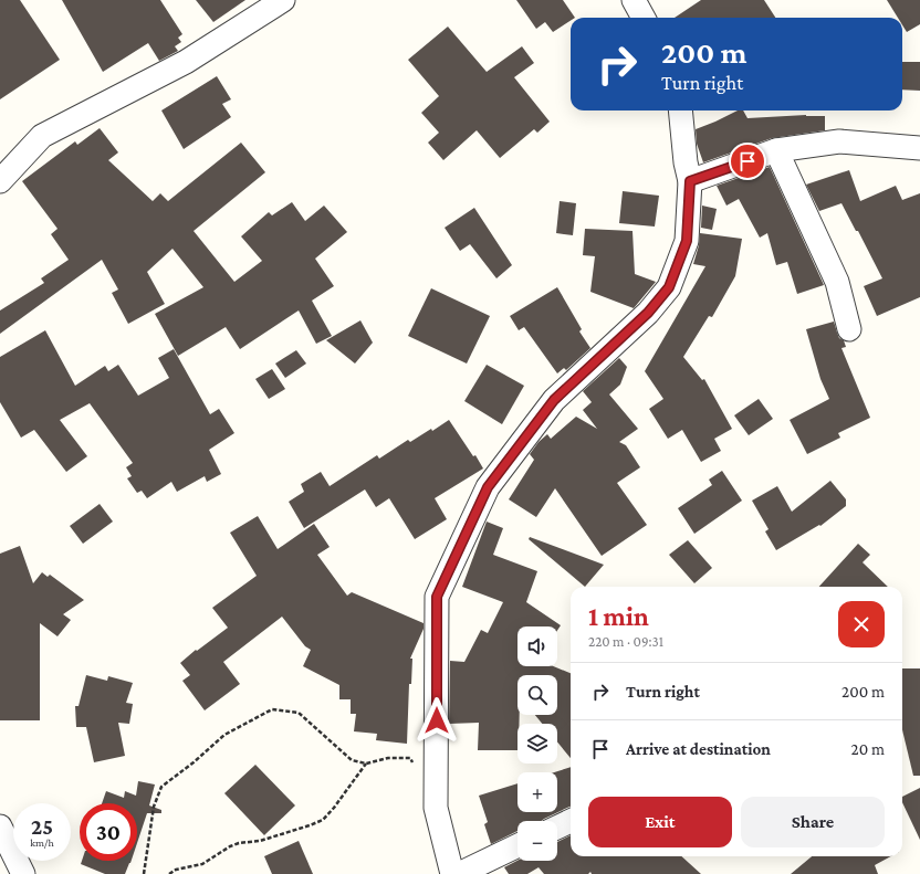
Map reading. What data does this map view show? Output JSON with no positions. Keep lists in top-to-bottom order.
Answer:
{
  "page": {
    "turn": ["200 m", "Turn right"],
    "heading": ["1 min", "220 m · 09:31"],
    "map_buttons": ["+", "−"],
    "list": [
      {
        "name": "Turn right",
        "value": "200 m"
      },
      {
        "name": "Arrive at destination",
        "value": "20 m"
      }
    ],
    "buttons": ["Exit", "Share"],
    "speed": "25 km/h",
    "limit": "30"
  }
}
